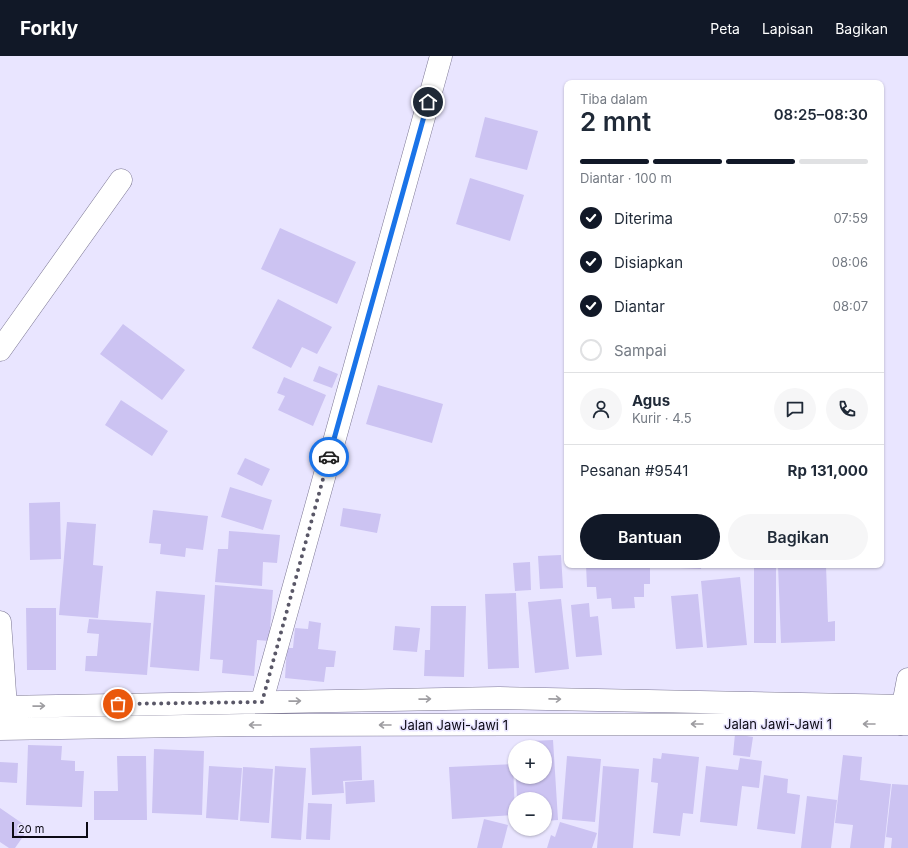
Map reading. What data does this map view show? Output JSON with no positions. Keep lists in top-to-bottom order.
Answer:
{
  "streets": {
    "main road": ["Jalan Jawi-Jawi 1"]
  },
  "scale_bar": "20 m",
  "page": {
    "header": "Forkly",
    "nav": ["Peta", "Lapisan", "Bagikan"],
    "heading": ["2 mnt", "Tiba dalam", "08:25–08:30"],
    "panel": [
      "Agus",
      "Kurir · 4.5",
      "Pesanan #9541",
      "Rp 131,000"
    ],
    "bar": "Diantar · 100 m",
    "list": [
      ["Diterima", "07:59"],
      ["Disiapkan", "08:06"],
      ["Diantar", "08:07"],
      "Sampai"
    ],
    "buttons": ["Bantuan", "Bagikan"],
    "map_buttons": ["+", "−"],
    "scale": "20 m"
  }
}
